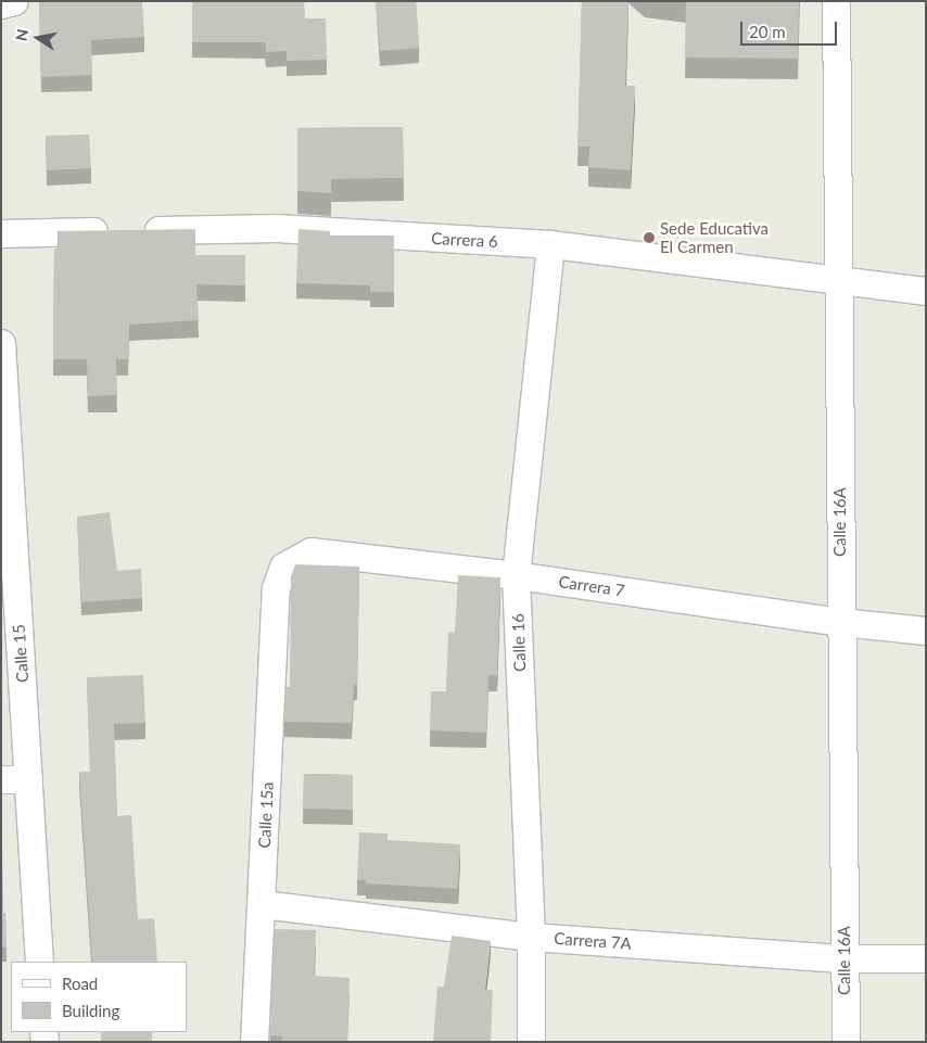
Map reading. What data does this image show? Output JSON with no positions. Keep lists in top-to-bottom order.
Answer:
{
  "streets": {
    "street": [
      "Carrera 6",
      "Calle 16A",
      "Carrera 7",
      "Calle 16",
      "Calle 15",
      "Calle 15a",
      "Carrera 7A"
    ]
  },
  "crossings": [
    ["Carrera 6", "Calle 16A"],
    ["Carrera 6", "Calle 16"],
    ["Calle 16A", "Carrera 7"],
    ["Calle 16A", "Carrera 7A"],
    ["Carrera 7", "Calle 16"],
    ["Carrera 7", "Calle 15a"],
    ["Calle 16", "Carrera 7A"],
    ["Calle 15a", "Carrera 7A"]
  ],
  "places": ["Sede Educativa El Carmen"],
  "legend": ["Road", "Building"],
  "scale_bar": "20 m",
  "north": "left"
}
